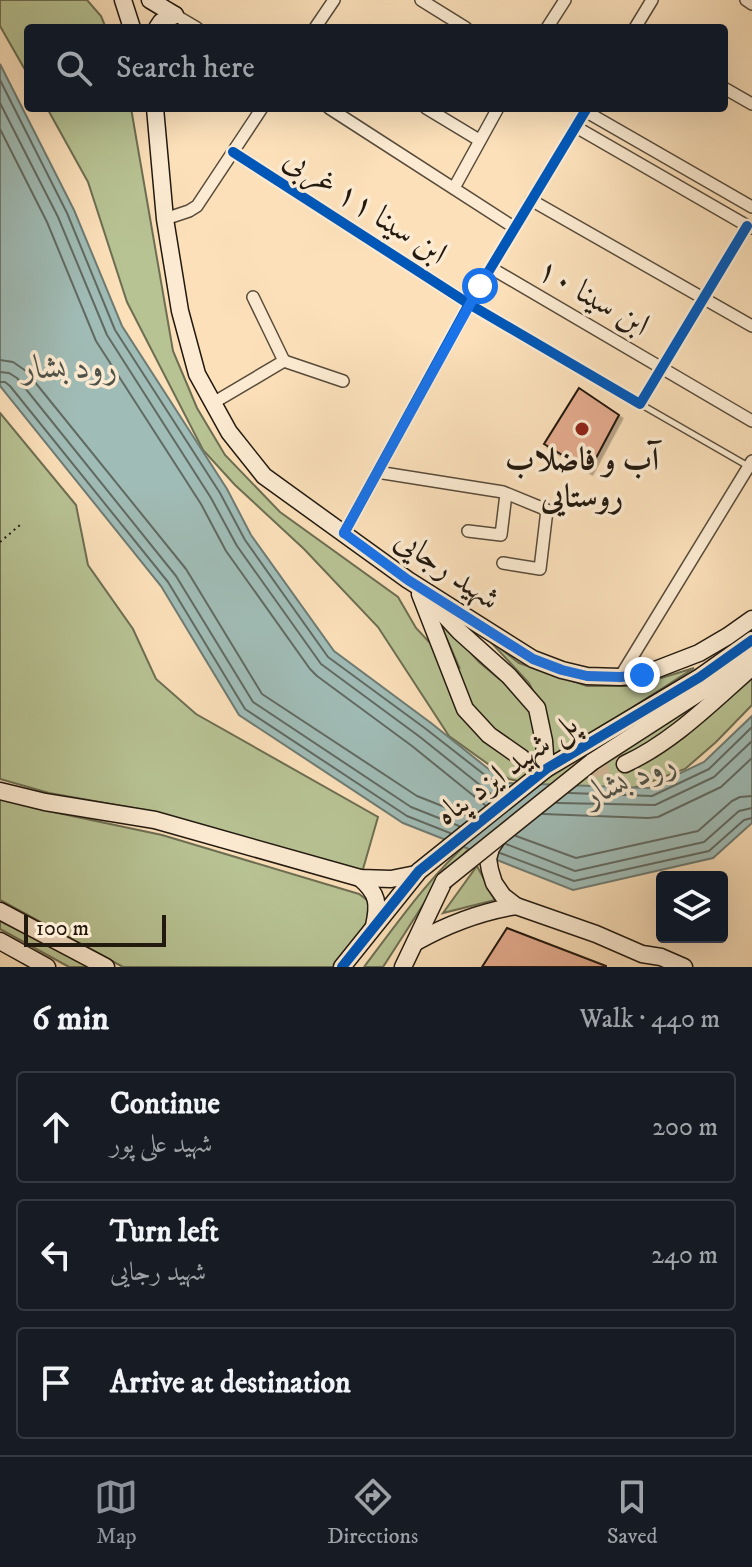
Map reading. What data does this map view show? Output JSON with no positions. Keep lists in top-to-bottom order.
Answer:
{
  "streets": {
    "street": [
      "ابن سینا ۱۱ غربی",
      "ابن سینا ۱۰",
      "شهید رجایی",
      "پل شهید ایزد پناه"
    ]
  },
  "water": ["رود بشار"],
  "places": ["آب و فاضلاب روستایی"],
  "scale_bar": "100 m",
  "page": {
    "search": "Search here",
    "scale": "100 m",
    "heading": ["6 min", "Walk · 440 m"],
    "list": [
      ["Continue", "شهید علی پور", "200 m"],
      ["Turn left", "شهید رجایی", "240 m"],
      "Arrive at destination"
    ],
    "nav": ["Map", "Directions", "Saved"]
  }
}
